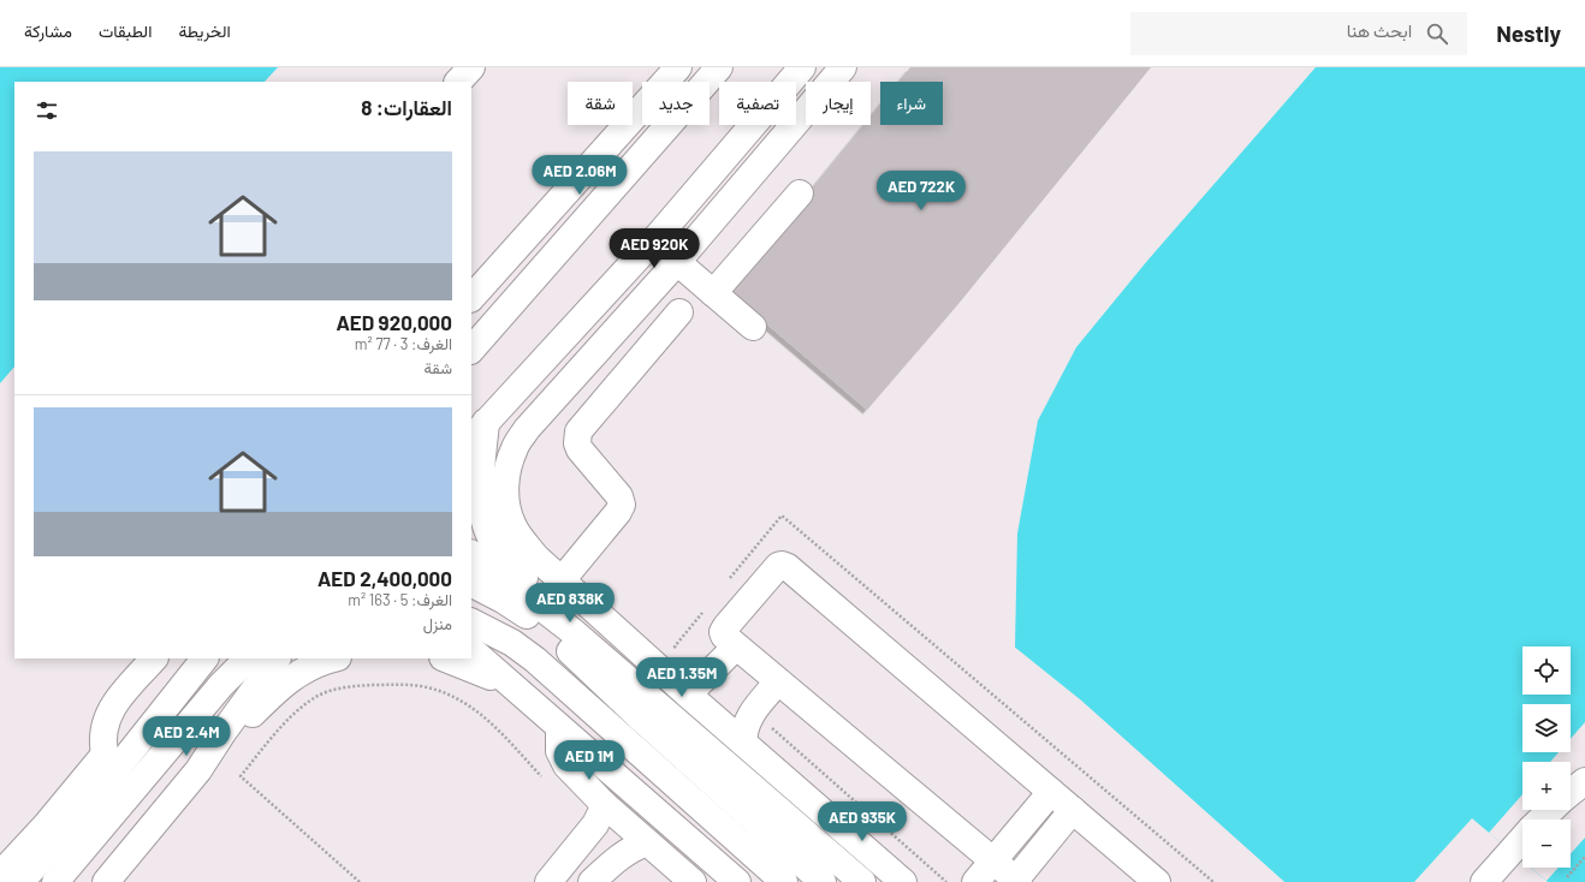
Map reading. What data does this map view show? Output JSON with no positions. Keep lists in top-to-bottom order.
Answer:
{
  "page": {
    "header": "Nestly",
    "search": "ابحث هنا",
    "nav": ["الخريطة", "الطبقات", "مشاركة"],
    "chip": [
      "شراء",
      "إيجار",
      "تصفية",
      "جديد",
      "شقة"
    ],
    "heading": "العقارات: 8",
    "list": [
      {
        "name": "AED 920,000",
        "note": "الغرف: 3 · 77 m² · شقة"
      },
      {
        "name": "AED 2,400,000",
        "note": "الغرف: 5 · 163 m² · منزل"
      }
    ],
    "price": [
      "AED 2.06M",
      "AED 722K",
      "AED 920K",
      "AED 838K",
      "AED 1.35M",
      "AED 2.4M",
      "AED 1M",
      "AED 935K"
    ],
    "map_buttons": ["+", "−"]
  }
}
